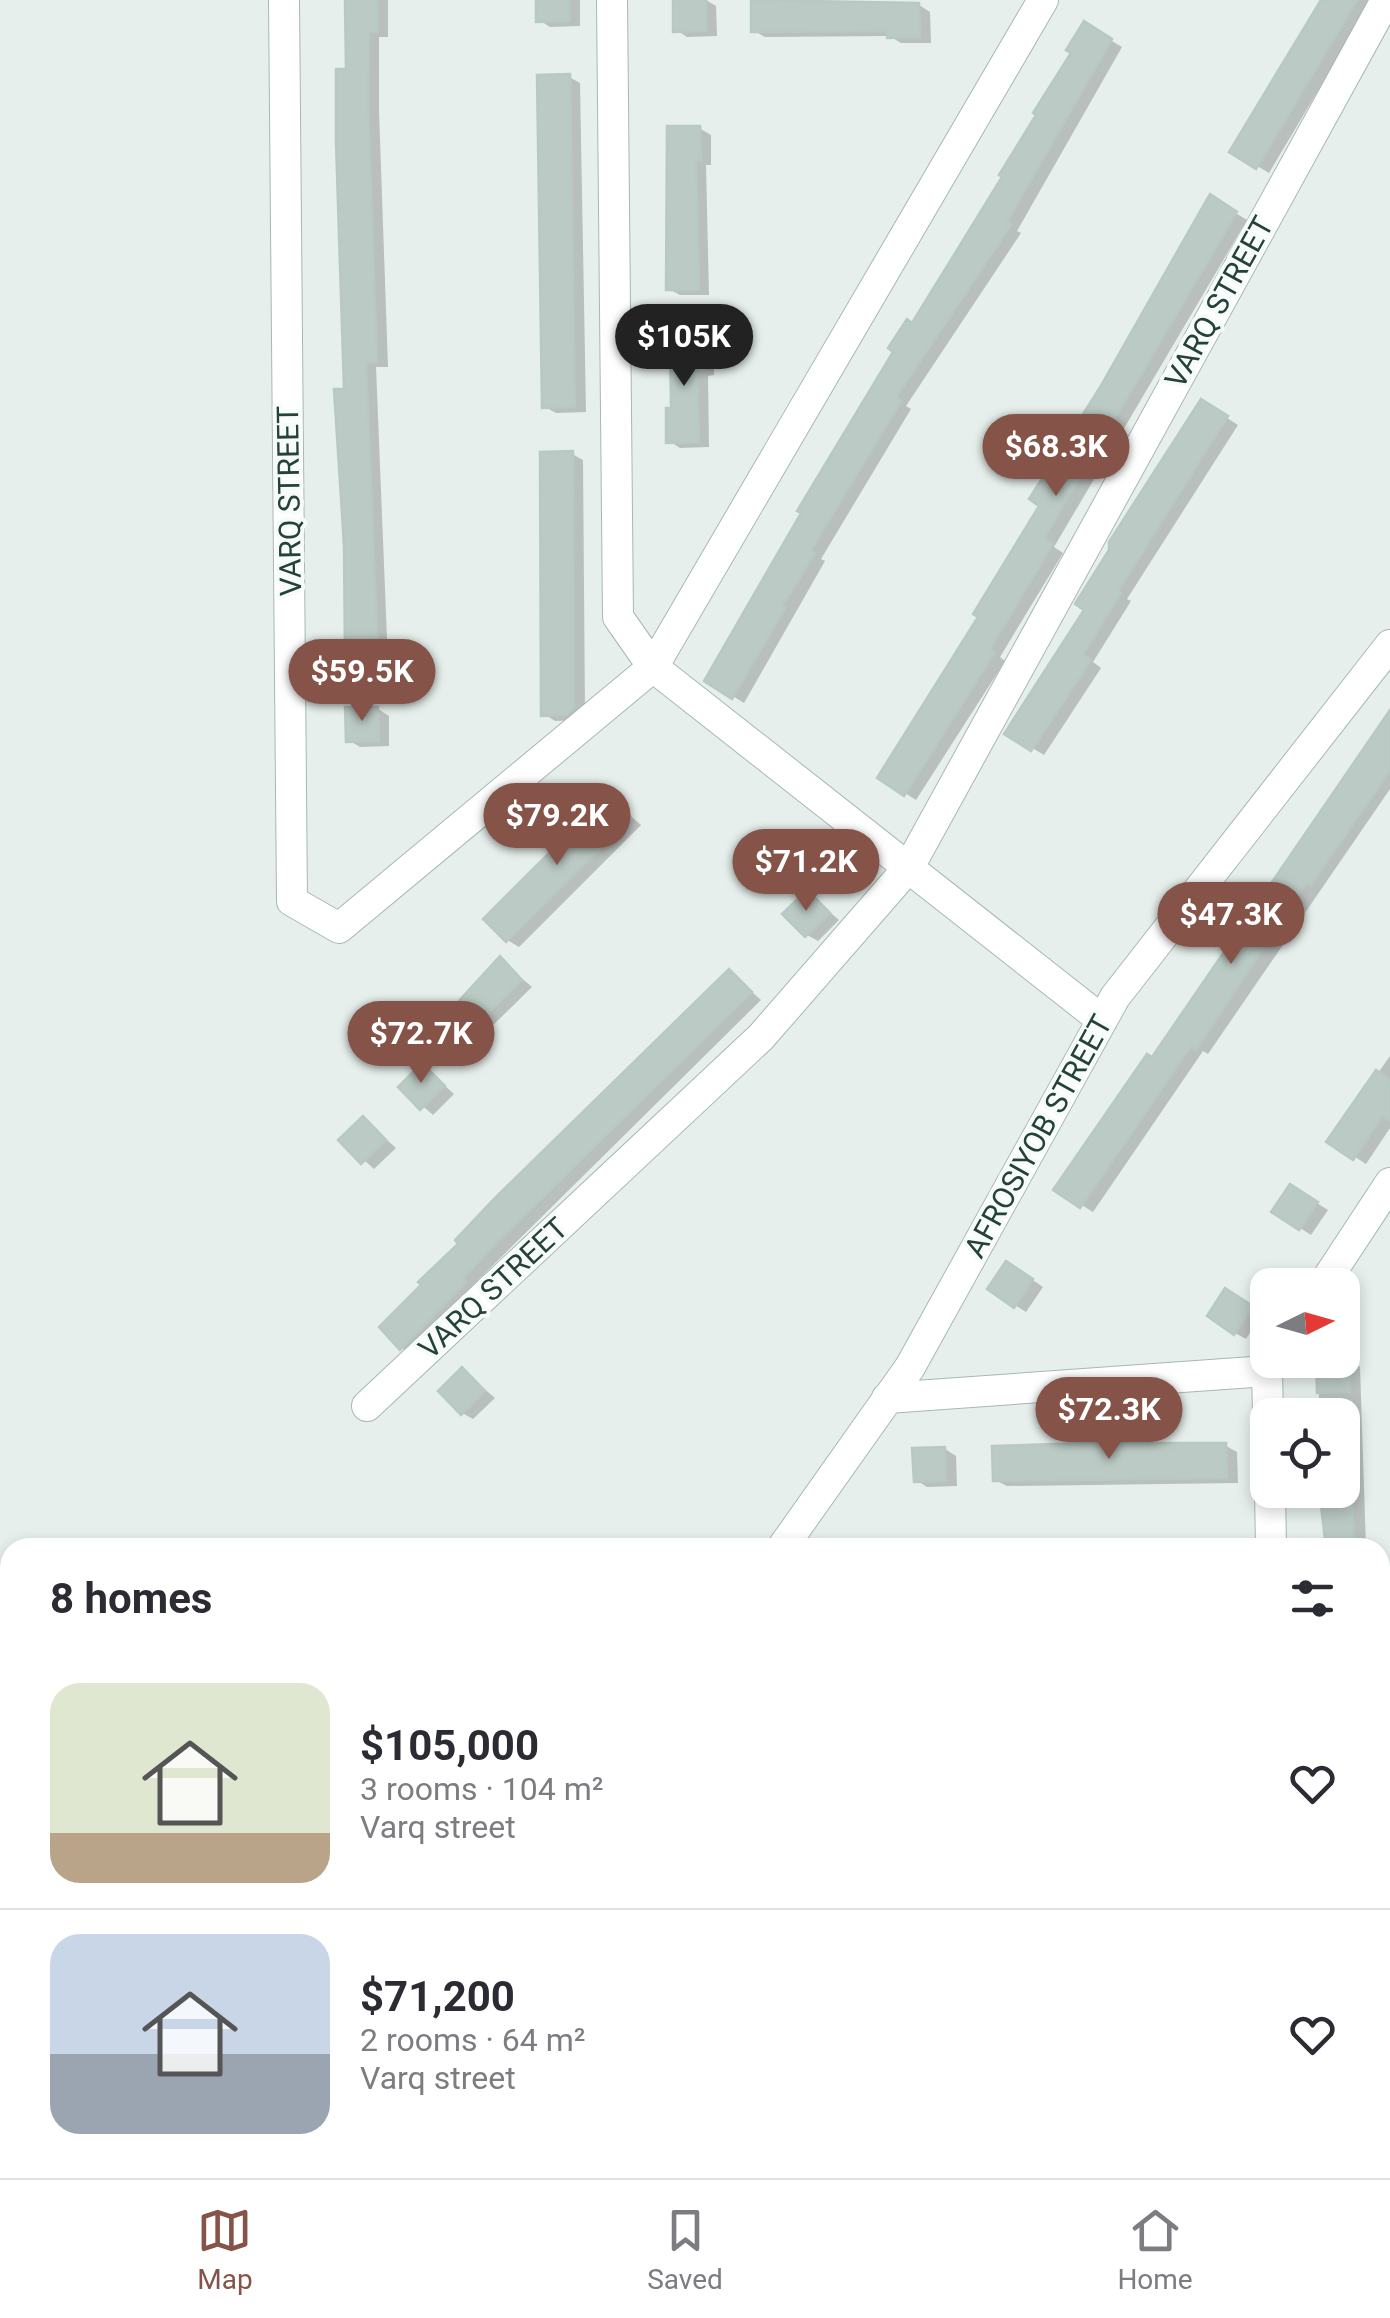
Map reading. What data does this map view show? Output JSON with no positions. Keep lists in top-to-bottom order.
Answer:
{
  "streets": {
    "street": ["VARQ STREET", "AFROSIYOB STREET"]
  },
  "north": "right",
  "page": {
    "price": [
      "$105K",
      "$68.3K",
      "$59.5K",
      "$79.2K",
      "$71.2K",
      "$47.3K",
      "$72.7K",
      "$72.3K"
    ],
    "heading": "8 homes",
    "list": [
      {
        "name": "$105,000",
        "note": "3 rooms · 104 m² · Varq street"
      },
      {
        "name": "$71,200",
        "note": "2 rooms · 64 m² · Varq street"
      }
    ],
    "tabs": ["Map", "Saved", "Home"]
  }
}
